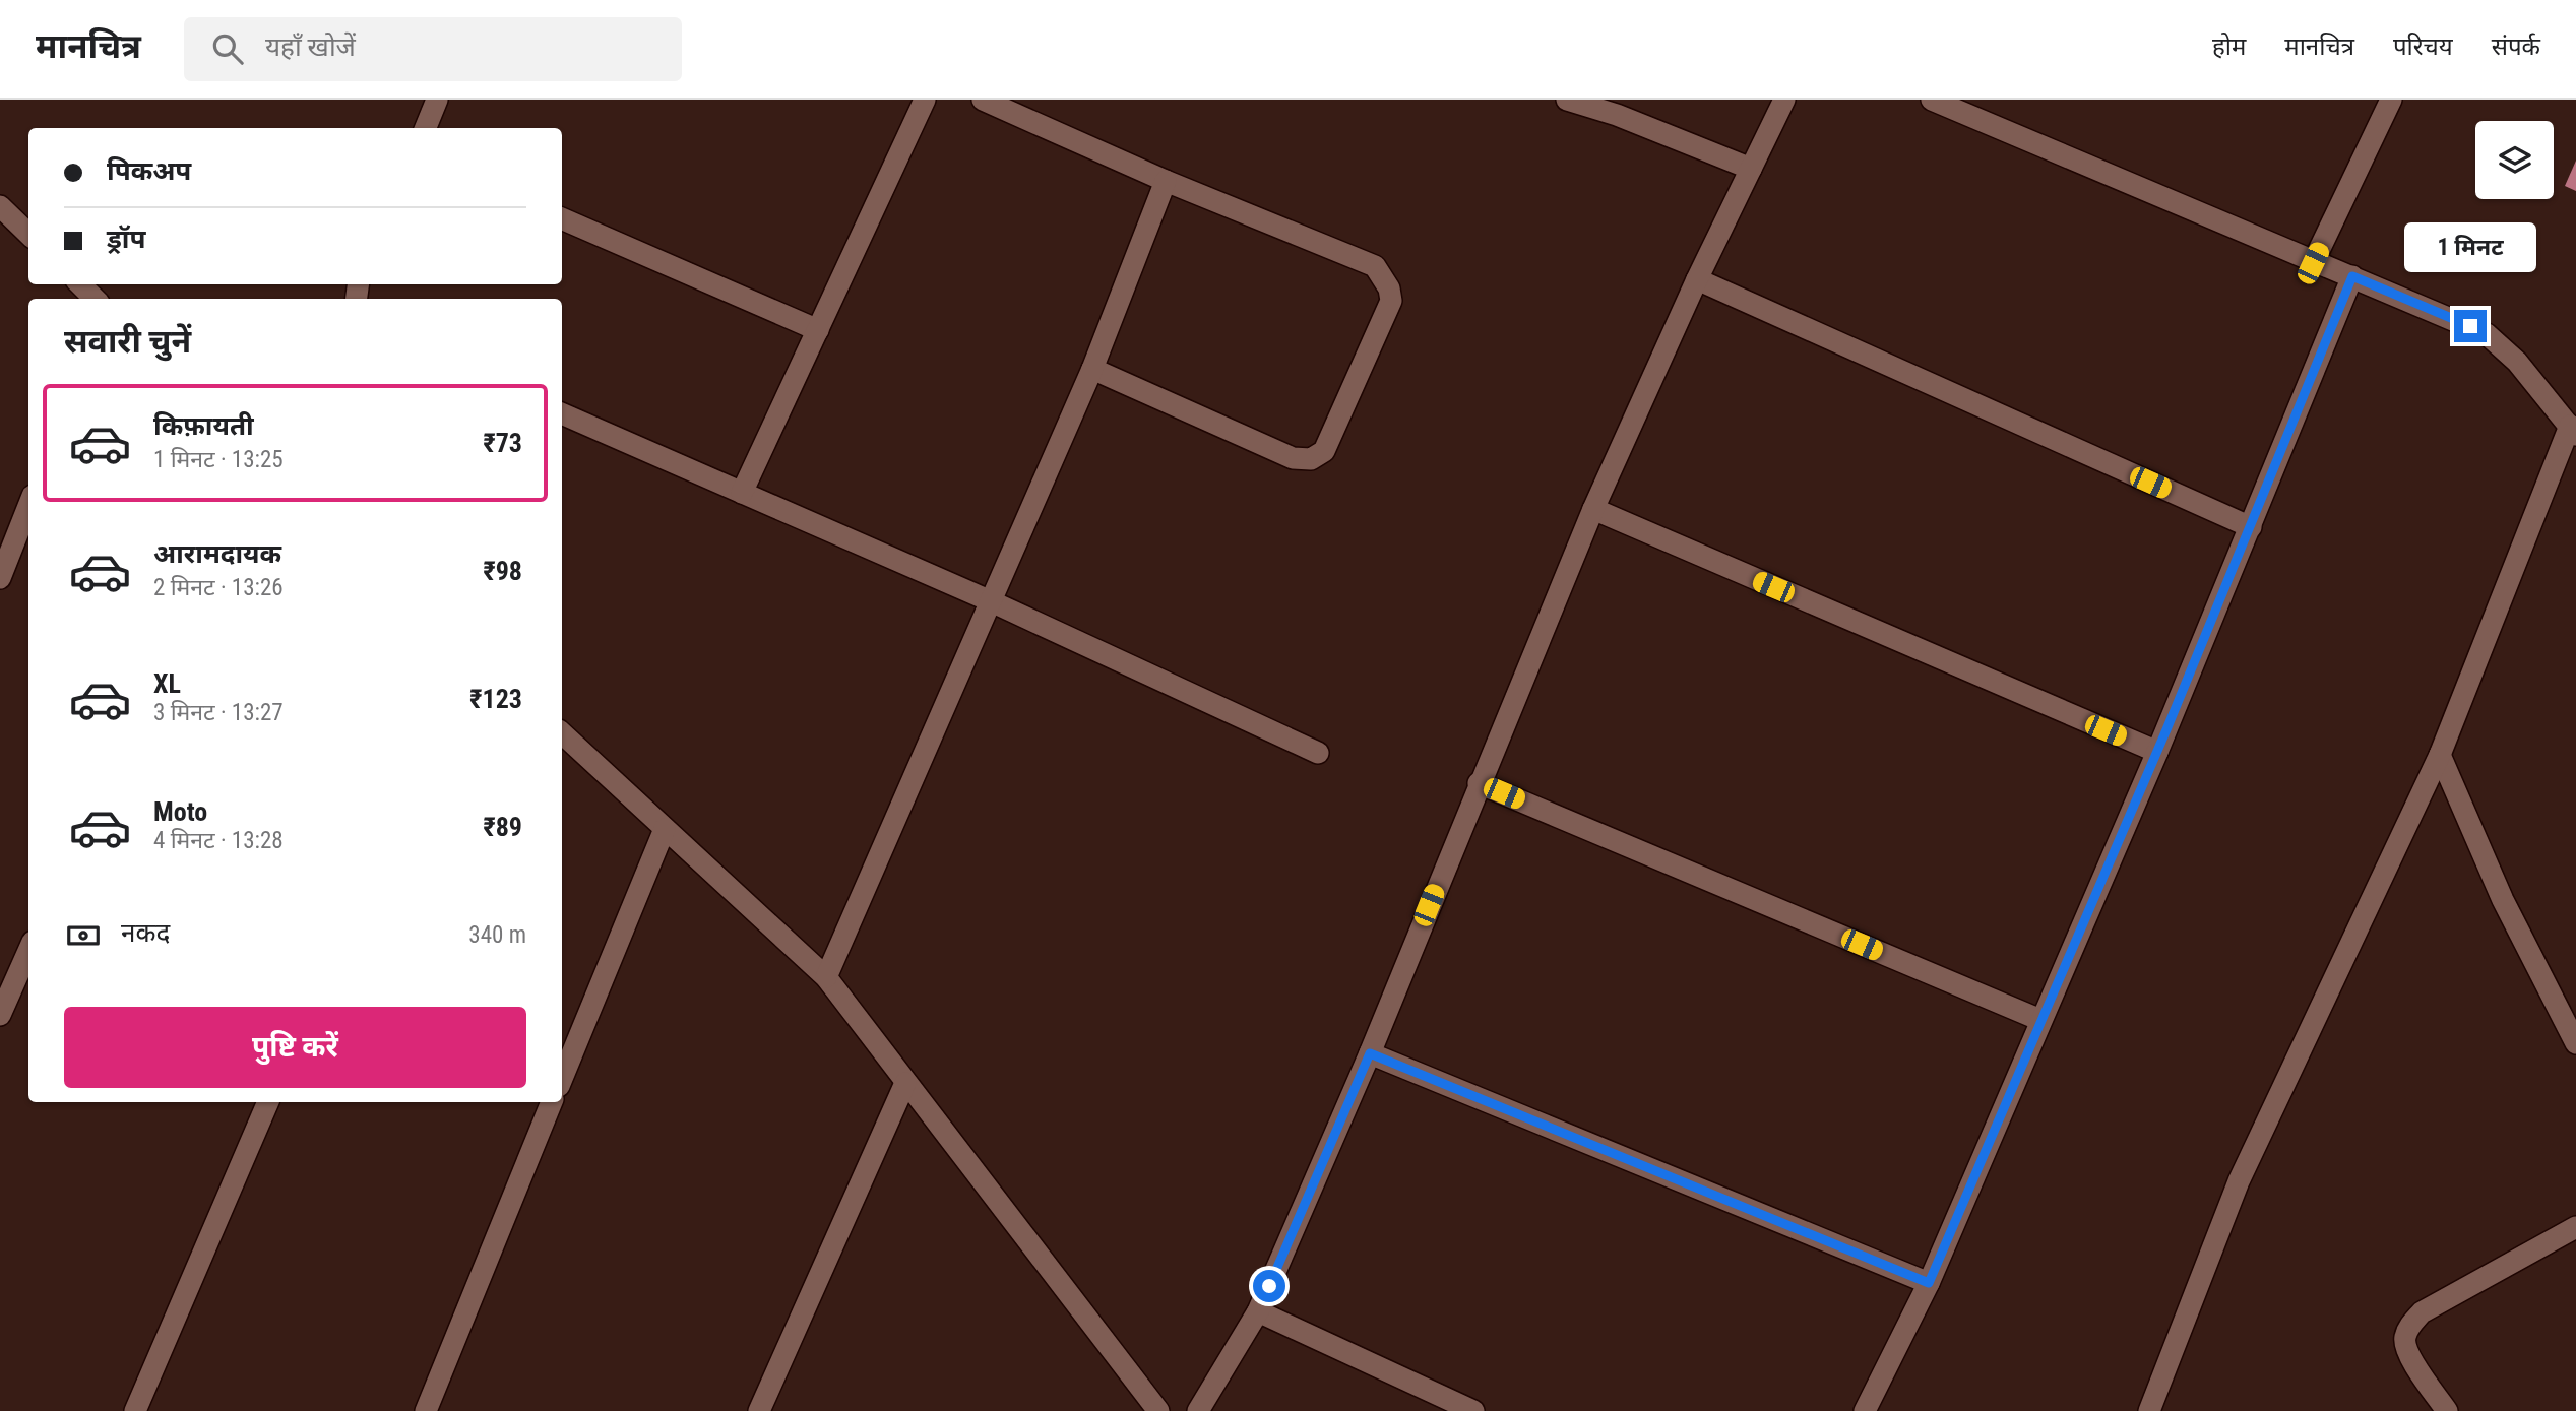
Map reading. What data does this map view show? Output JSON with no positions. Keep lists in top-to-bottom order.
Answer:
{
  "page": {
    "header": "मानचित्र",
    "search": "यहाँ खोजें",
    "nav": [
      "होम",
      "मानचित्र",
      "परिचय",
      "संपर्क"
    ],
    "banner": ["पिकअप", "ड्रॉप"],
    "bubble": "1 मिनट",
    "heading": "सवारी चुनें",
    "list": [
      {
        "name": "किफ़ायती",
        "note": "1 मिनट · 13:25",
        "value": "₹73"
      },
      {
        "name": "आरामदायक",
        "note": "2 मिनट · 13:26",
        "value": "₹98"
      },
      {
        "name": "XL",
        "note": "3 मिनट · 13:27",
        "value": "₹123"
      },
      {
        "name": "Moto",
        "note": "4 मिनट · 13:28",
        "value": "₹89"
      }
    ],
    "pay": ["नकद", "340 m"],
    "buttons": "पुष्टि करें"
  }
}
